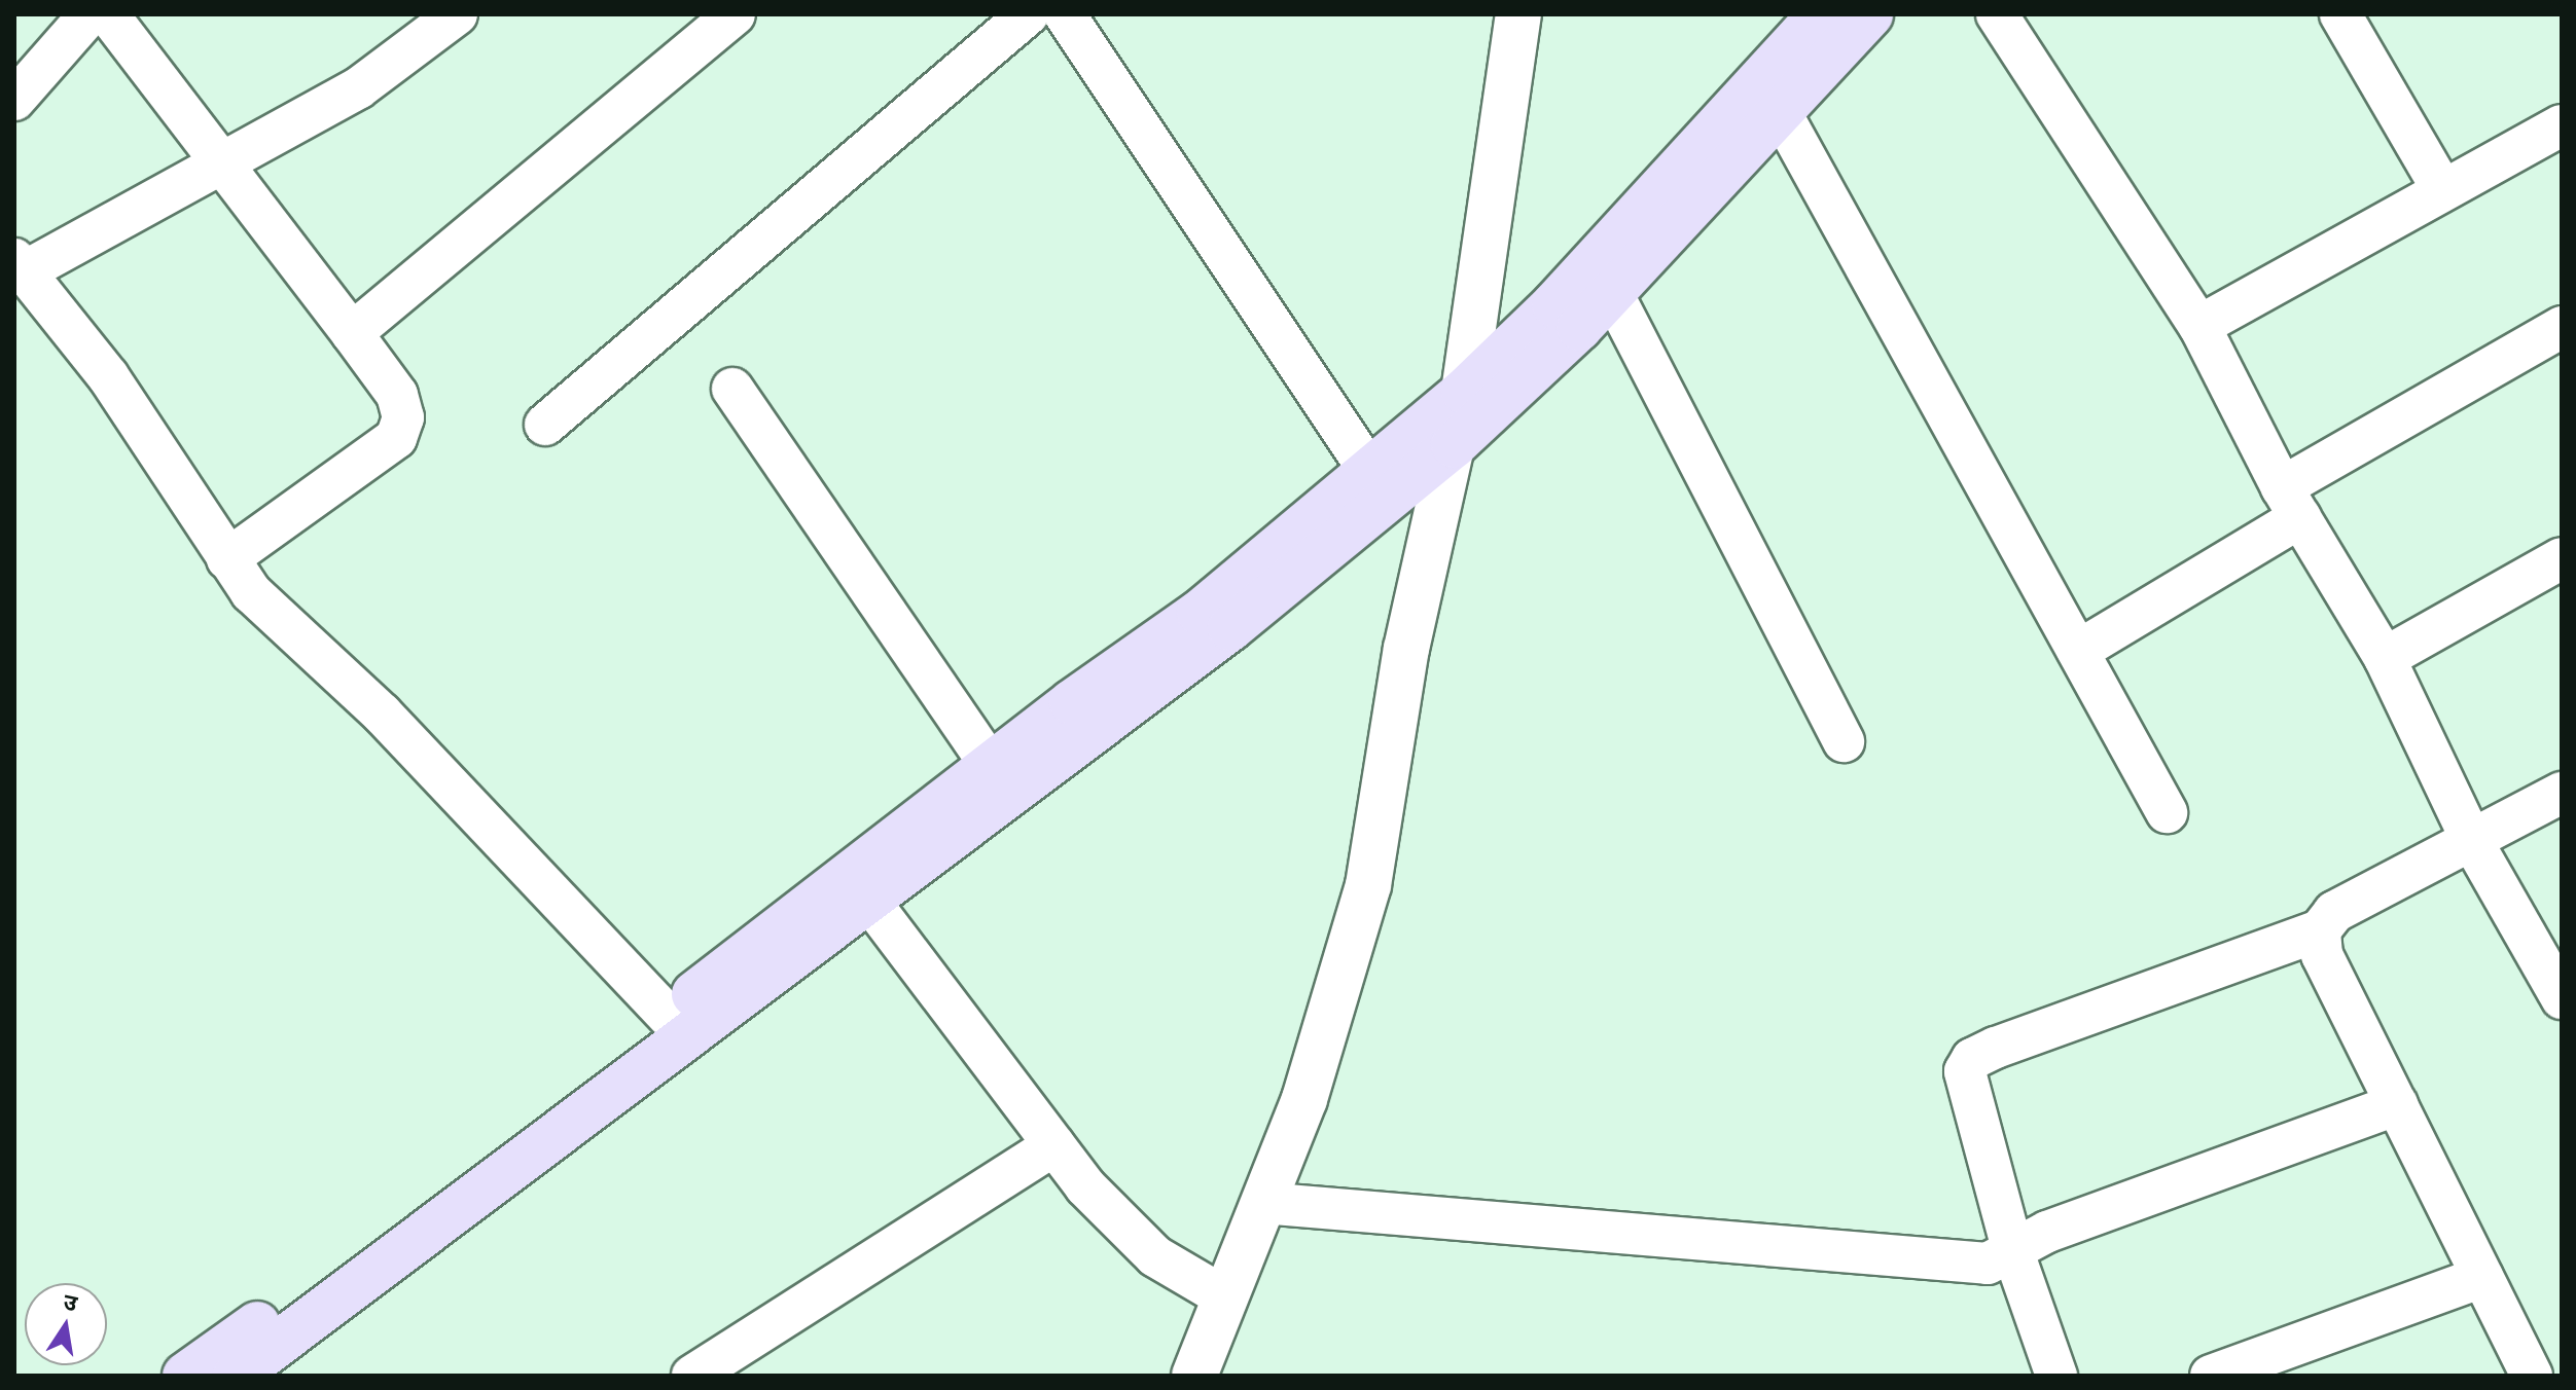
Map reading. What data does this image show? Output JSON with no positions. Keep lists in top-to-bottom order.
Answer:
{
  "north": "top"
}
